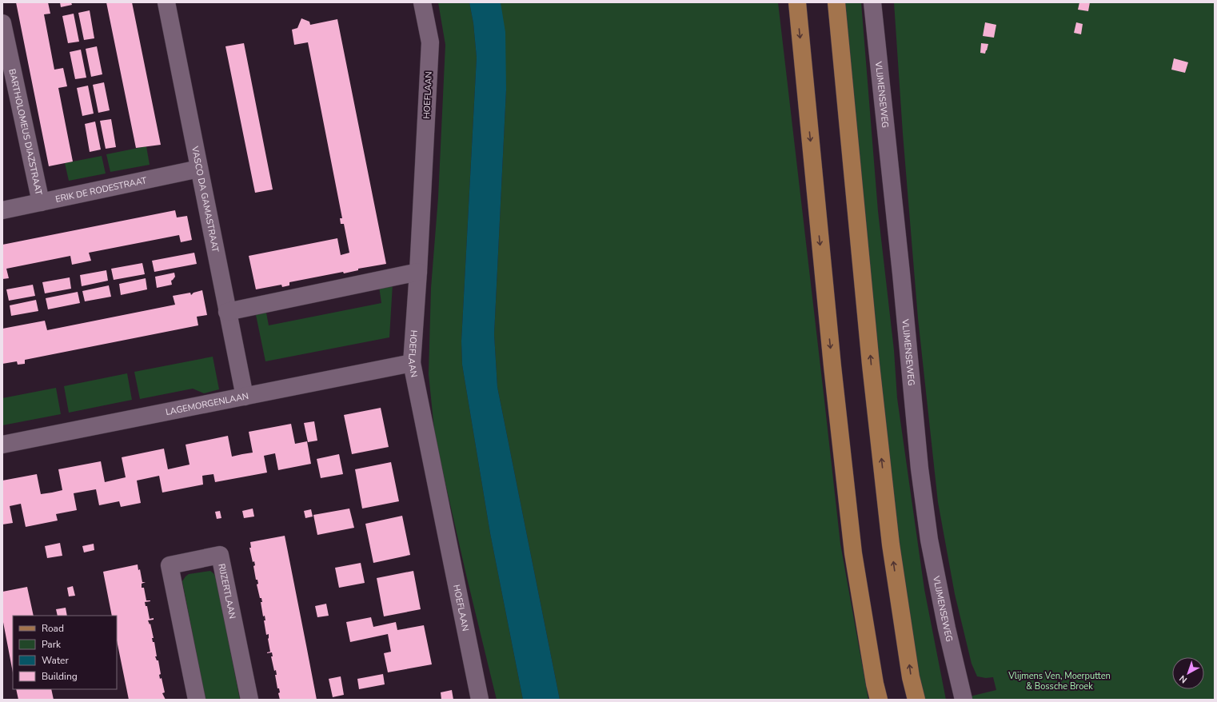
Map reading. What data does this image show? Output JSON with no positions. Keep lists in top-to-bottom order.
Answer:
{
  "streets": {
    "street": [
      "HOEFLAAN",
      "VLIJMENSEWEG",
      "BARTHOLOMEUS DIAZSTRAAT",
      "ERIK DE RODESTRAAT",
      "VASCO DA GAMASTRAAT",
      "LAGEMORGENLAAN",
      "RIJZERTLAAN"
    ]
  },
  "crossings": [
    ["HOEFLAAN", "LAGEMORGENLAAN"],
    ["BARTHOLOMEUS DIAZSTRAAT", "ERIK DE RODESTRAAT"],
    ["ERIK DE RODESTRAAT", "VASCO DA GAMASTRAAT"],
    ["VASCO DA GAMASTRAAT", "LAGEMORGENLAAN"]
  ],
  "parks": ["Vlijmens Ven, Moerputten & Bossche Broek"],
  "legend": [
    "Road",
    "Park",
    "Water",
    "Building"
  ],
  "north": "bottom left"
}
